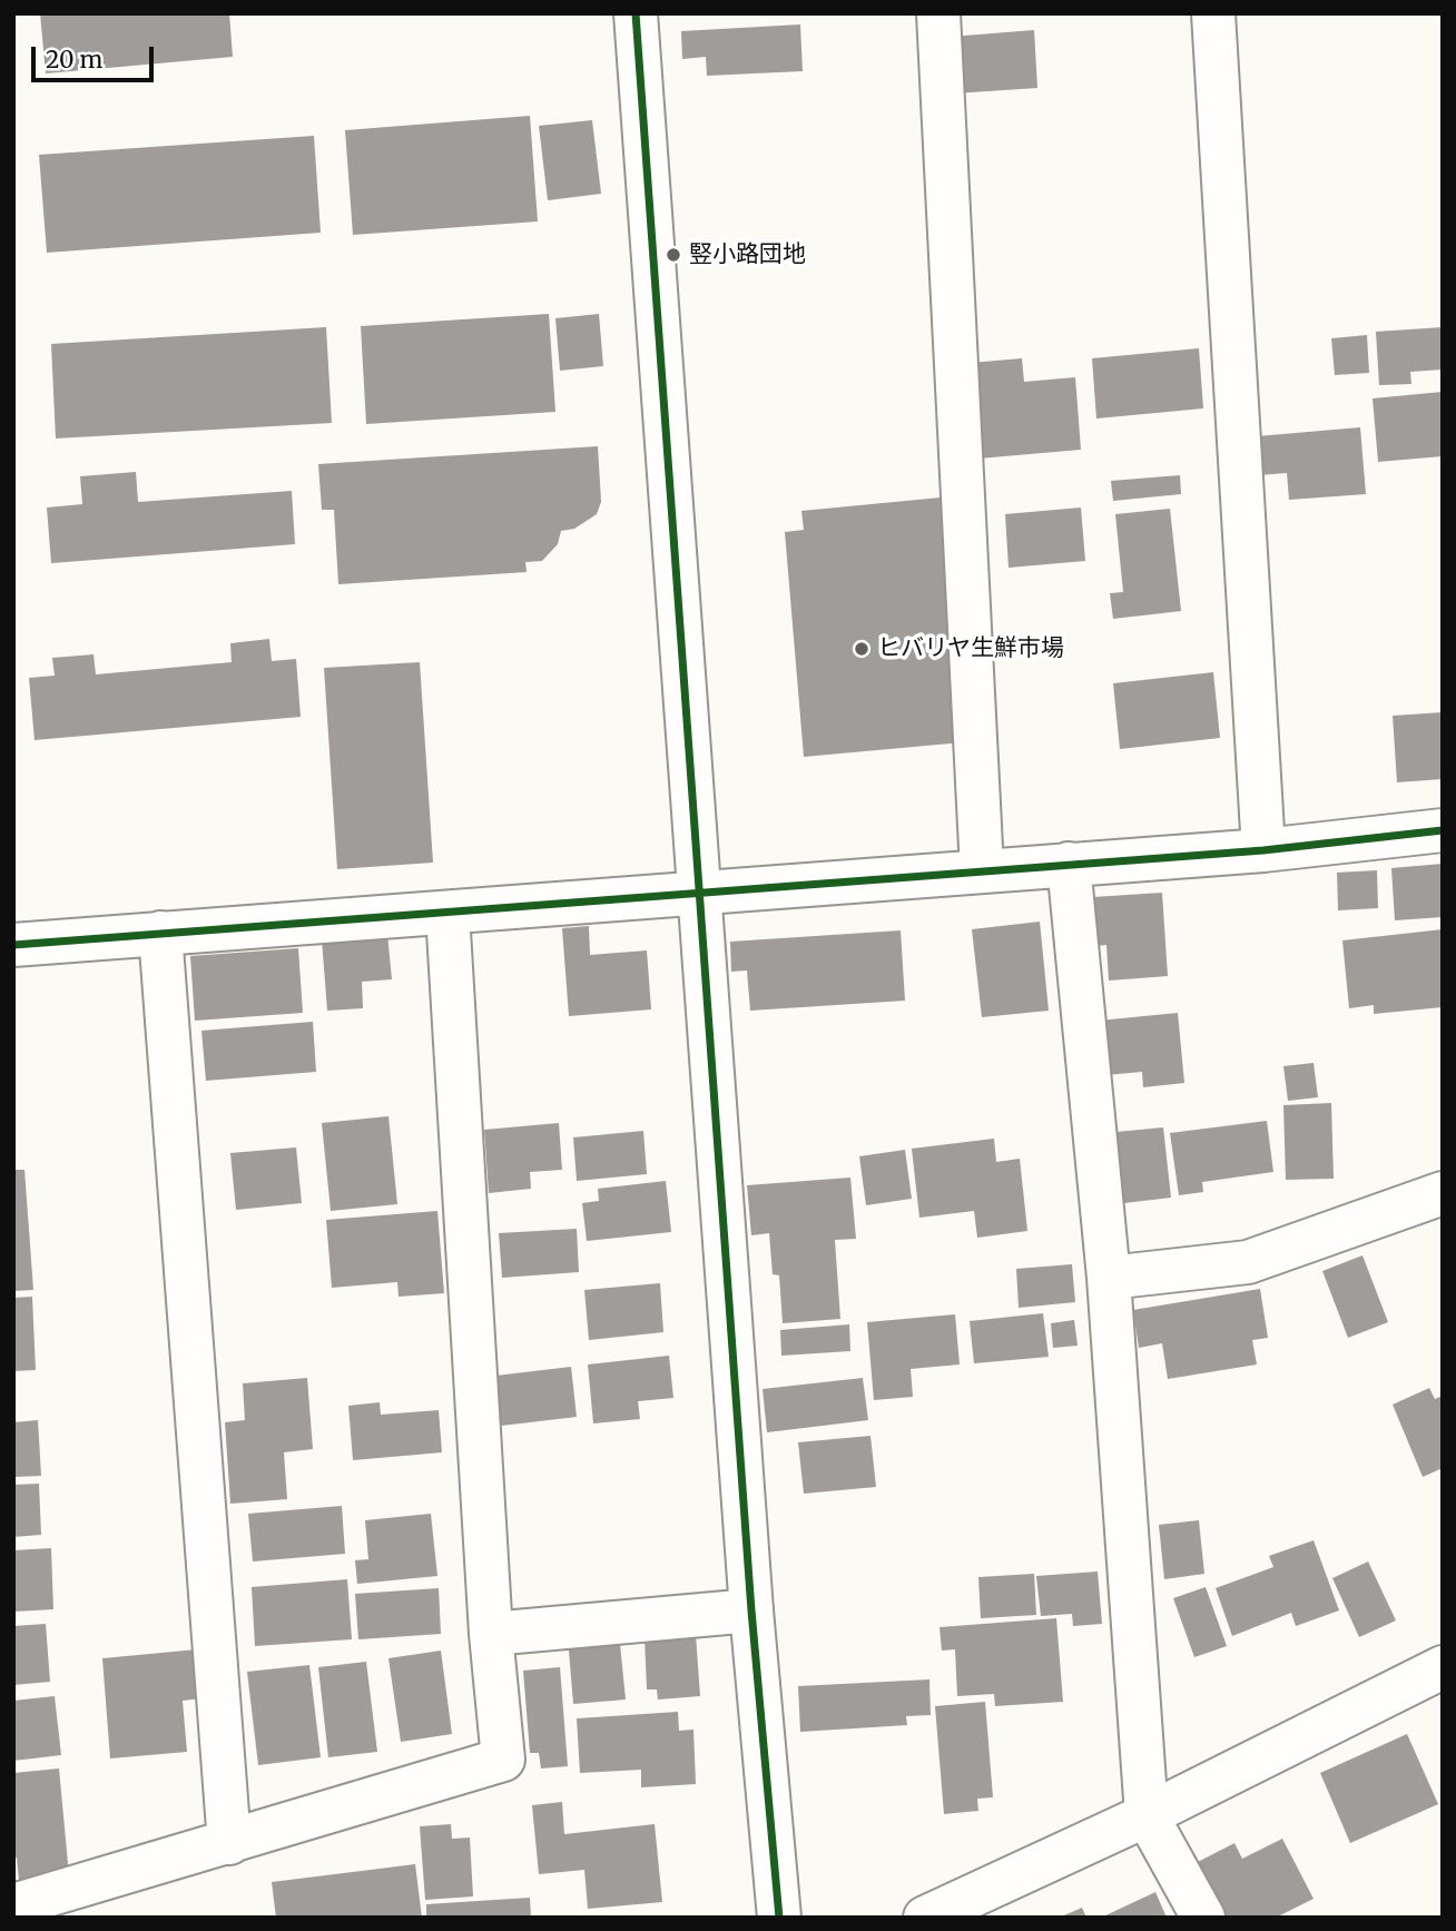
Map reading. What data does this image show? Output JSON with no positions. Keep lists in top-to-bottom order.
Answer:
{
  "places": ["竪小路団地", "ヒバリヤ生鮮市場"],
  "scale_bar": "20 m"
}
